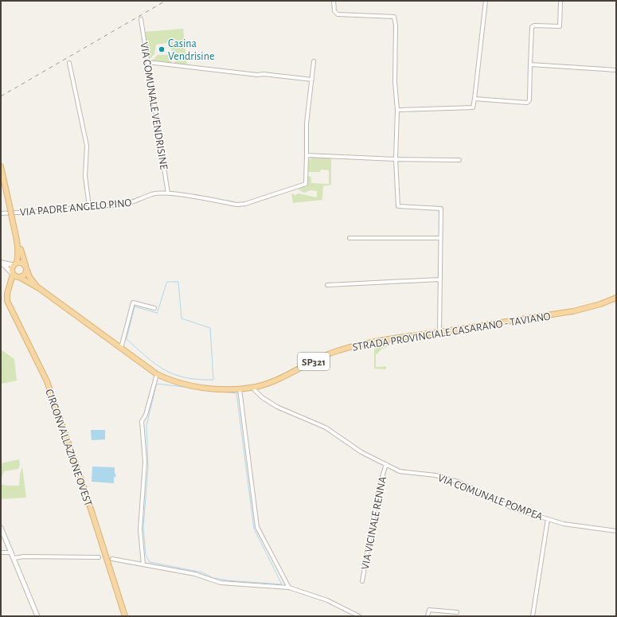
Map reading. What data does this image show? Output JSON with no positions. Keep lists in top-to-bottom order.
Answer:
{
  "streets": {
    "main road": ["STRADA PROVINCIALE CASARANO - TAVIANO", "SP321", "CIRCONVALLAZIONE OVEST"],
    "street": [
      "VIA COMUNALE VENDRISINE",
      "VIA PADRE ANGELO PINO",
      "VIA COMUNALE POMPEA",
      "VIA VICINALE RENNA"
    ]
  },
  "crossings": [
    ["VIA COMUNALE VENDRISINE", "VIA PADRE ANGELO PINO"],
    ["STRADA PROVINCIALE CASARANO - TAVIANO", "CIRCONVALLAZIONE OVEST"],
    ["STRADA PROVINCIALE CASARANO - TAVIANO", "VIA COMUNALE POMPEA"],
    ["VIA COMUNALE POMPEA", "VIA VICINALE RENNA"]
  ],
  "places": ["Casina Vendrisine"]
}
